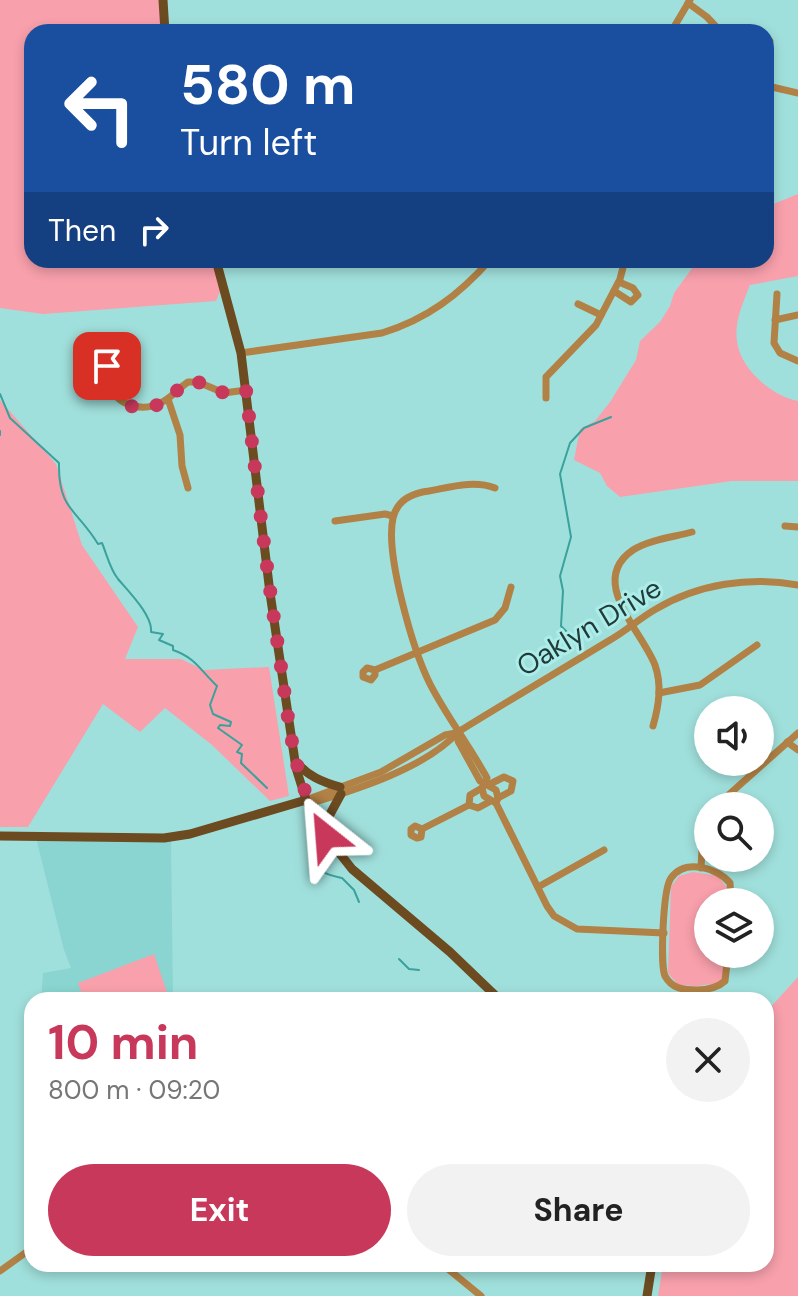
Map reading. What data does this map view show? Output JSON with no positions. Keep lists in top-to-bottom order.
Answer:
{
  "streets": {
    "street": ["Oaklyn Drive"]
  },
  "page": {
    "turn": ["580 m", "Turn left"],
    "then": "Then",
    "heading": ["10 min", "800 m · 09:20"],
    "buttons": ["Exit", "Share"]
  }
}
